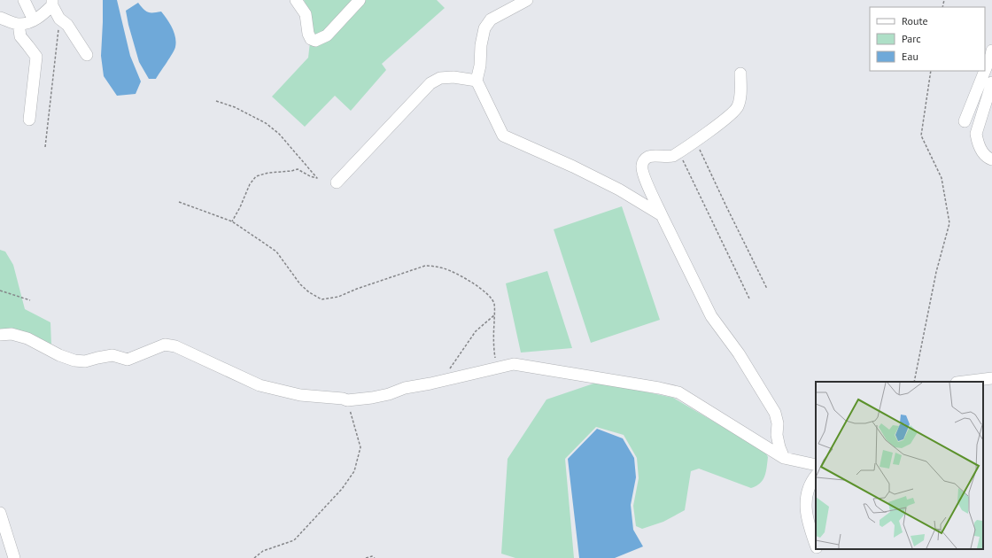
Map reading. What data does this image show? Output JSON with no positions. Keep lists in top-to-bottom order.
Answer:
{
  "legend": ["Route", "Parc", "Eau"]
}
